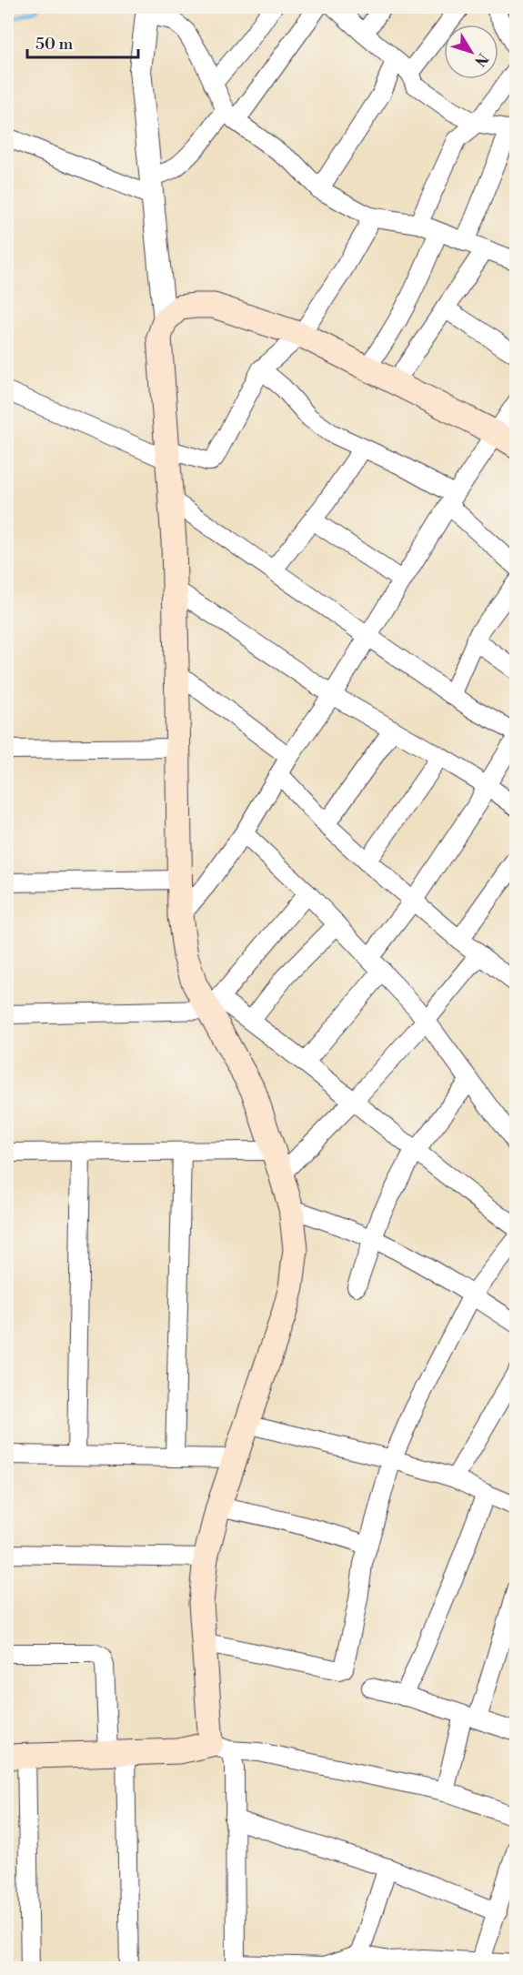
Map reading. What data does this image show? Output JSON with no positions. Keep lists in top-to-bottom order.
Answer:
{
  "scale_bar": "50 m",
  "north": "bottom right"
}
